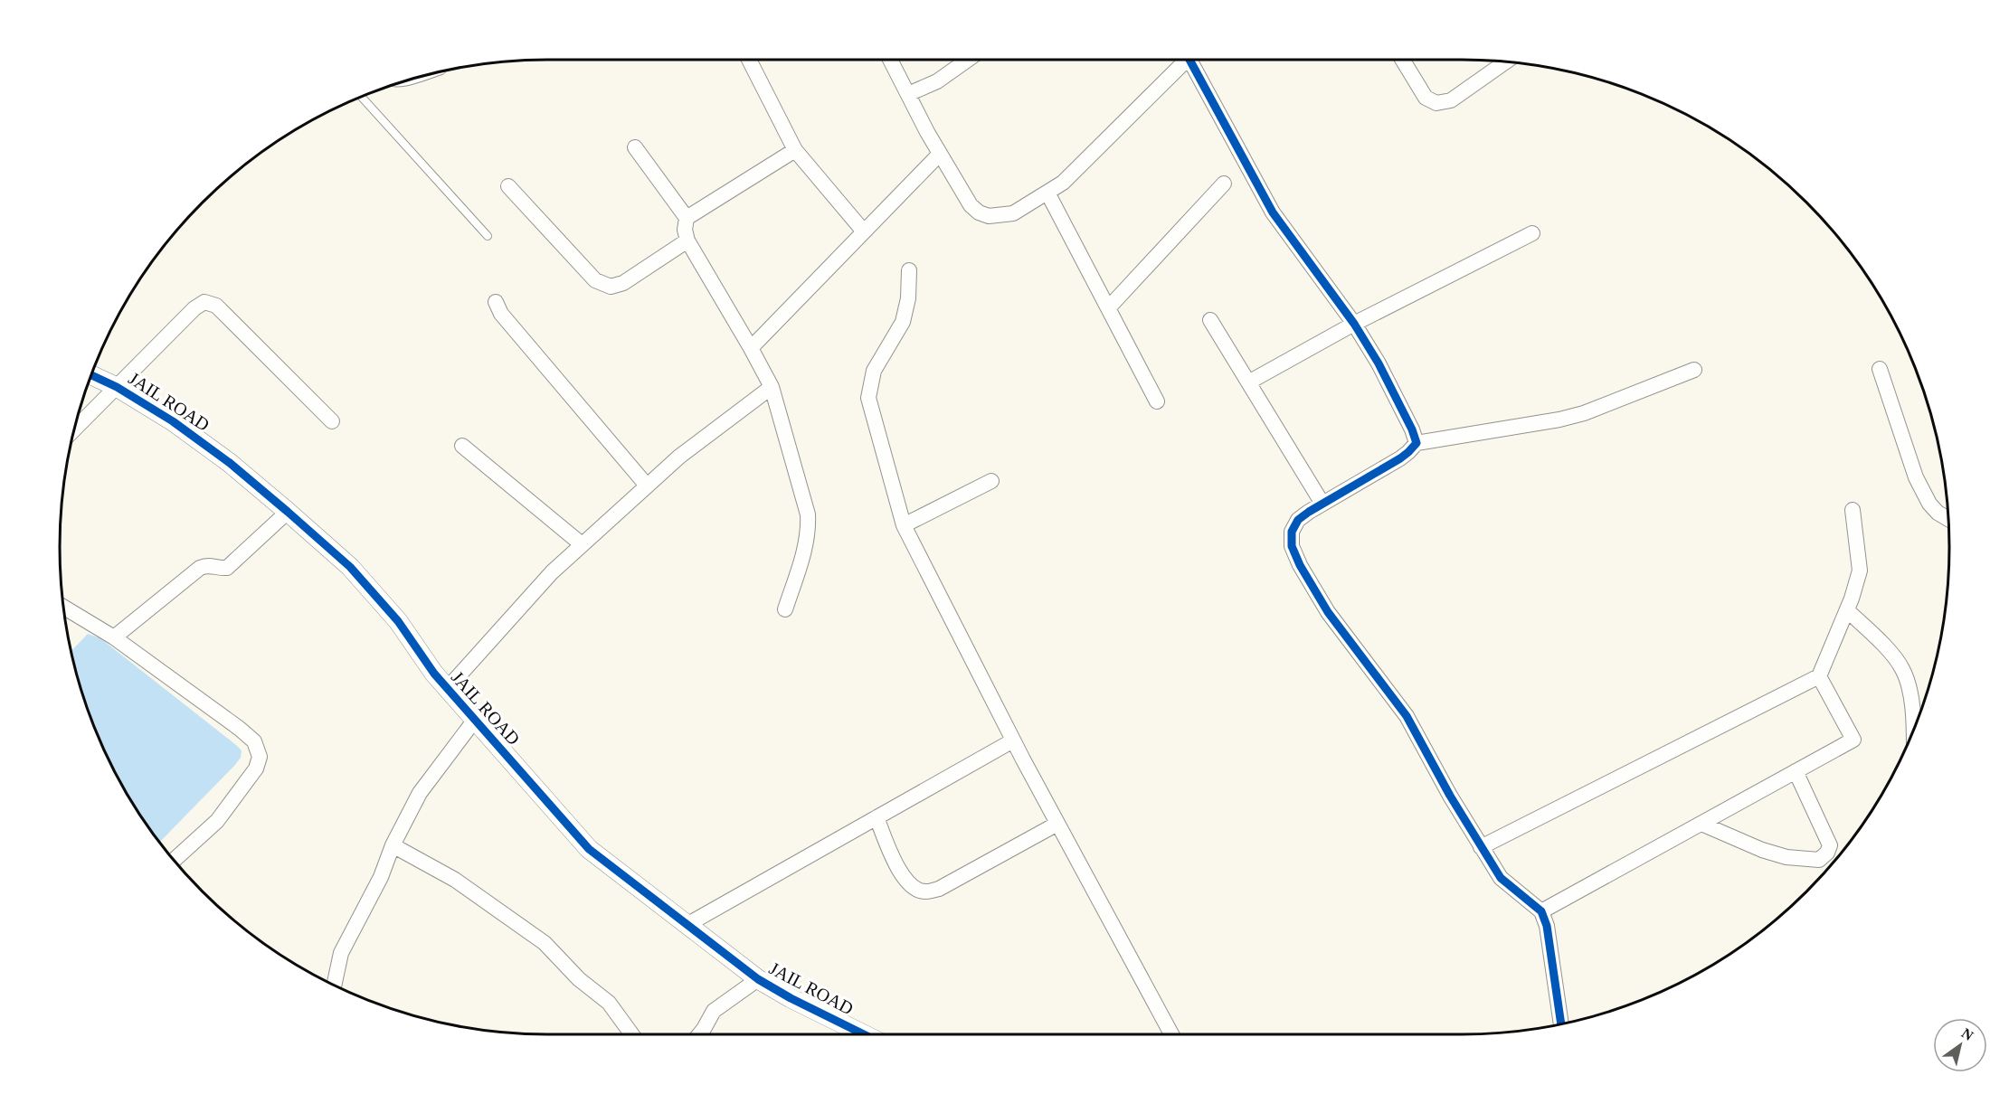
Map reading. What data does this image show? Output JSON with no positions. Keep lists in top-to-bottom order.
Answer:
{
  "streets": {
    "street": ["JAIL ROAD"]
  },
  "north": "top right"
}
